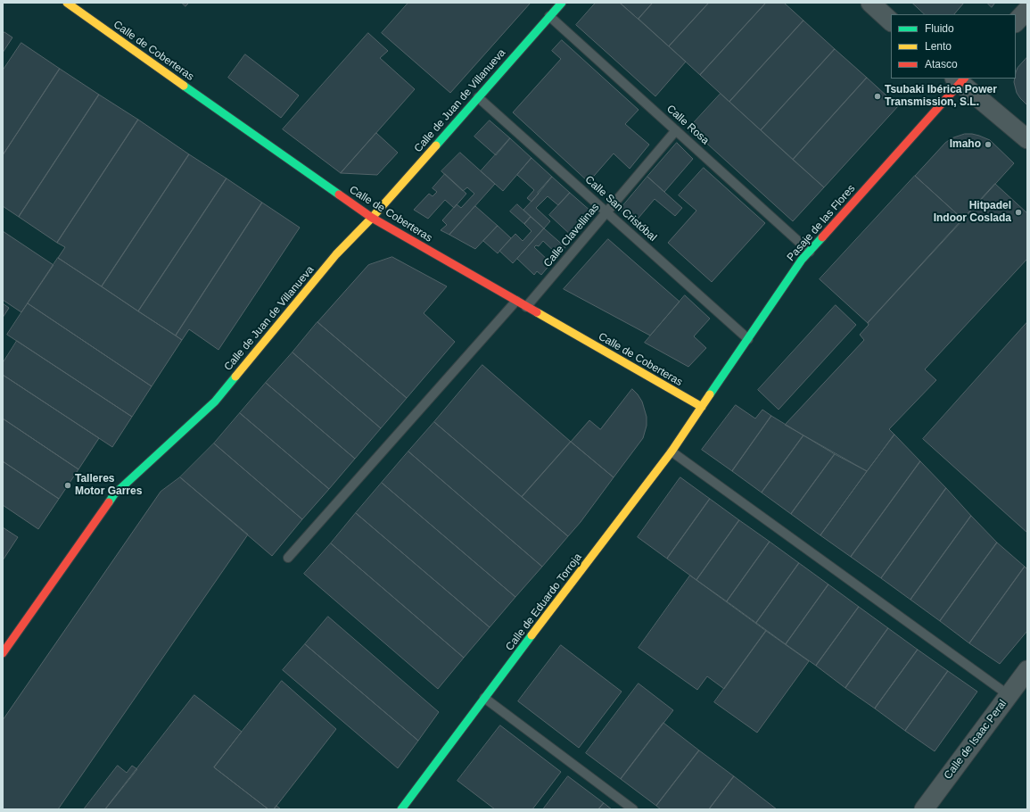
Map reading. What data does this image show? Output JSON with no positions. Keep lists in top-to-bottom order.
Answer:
{
  "streets": {
    "street": [
      "Calle de Coberteras",
      "Calle de Juan de Villanueva",
      "Pasaje de las Flores",
      "Calle de Eduardo Torroja",
      "Calle de Isaac Peral"
    ],
    "lane": ["Calle Rosa", "Calle San Cristóbal", "Calle Clavellinas"]
  },
  "crossings": [
    ["Calle de Coberteras", "Calle de Juan de Villanueva"],
    ["Calle de Coberteras", "Pasaje de las Flores"],
    ["Calle de Coberteras", "Calle Clavellinas"],
    ["Calle de Coberteras", "Calle de Eduardo Torroja"],
    ["Calle de Juan de Villanueva", "Calle Rosa"],
    ["Calle de Juan de Villanueva", "Calle San Cristóbal"],
    ["Calle Rosa", "Pasaje de las Flores"],
    ["Calle Rosa", "Calle Clavellinas"],
    ["Calle San Cristóbal", "Pasaje de las Flores"],
    ["Calle San Cristóbal", "Calle Clavellinas"],
    ["Pasaje de las Flores", "Calle de Eduardo Torroja"]
  ],
  "places": [
    "Tsubaki Ibérica Power Transmission, S.L.",
    "Imaho",
    "Hitpadel Indoor Coslada",
    "Talleres Motor Garres"
  ],
  "legend": ["Fluido", "Lento", "Atasco"]
}
